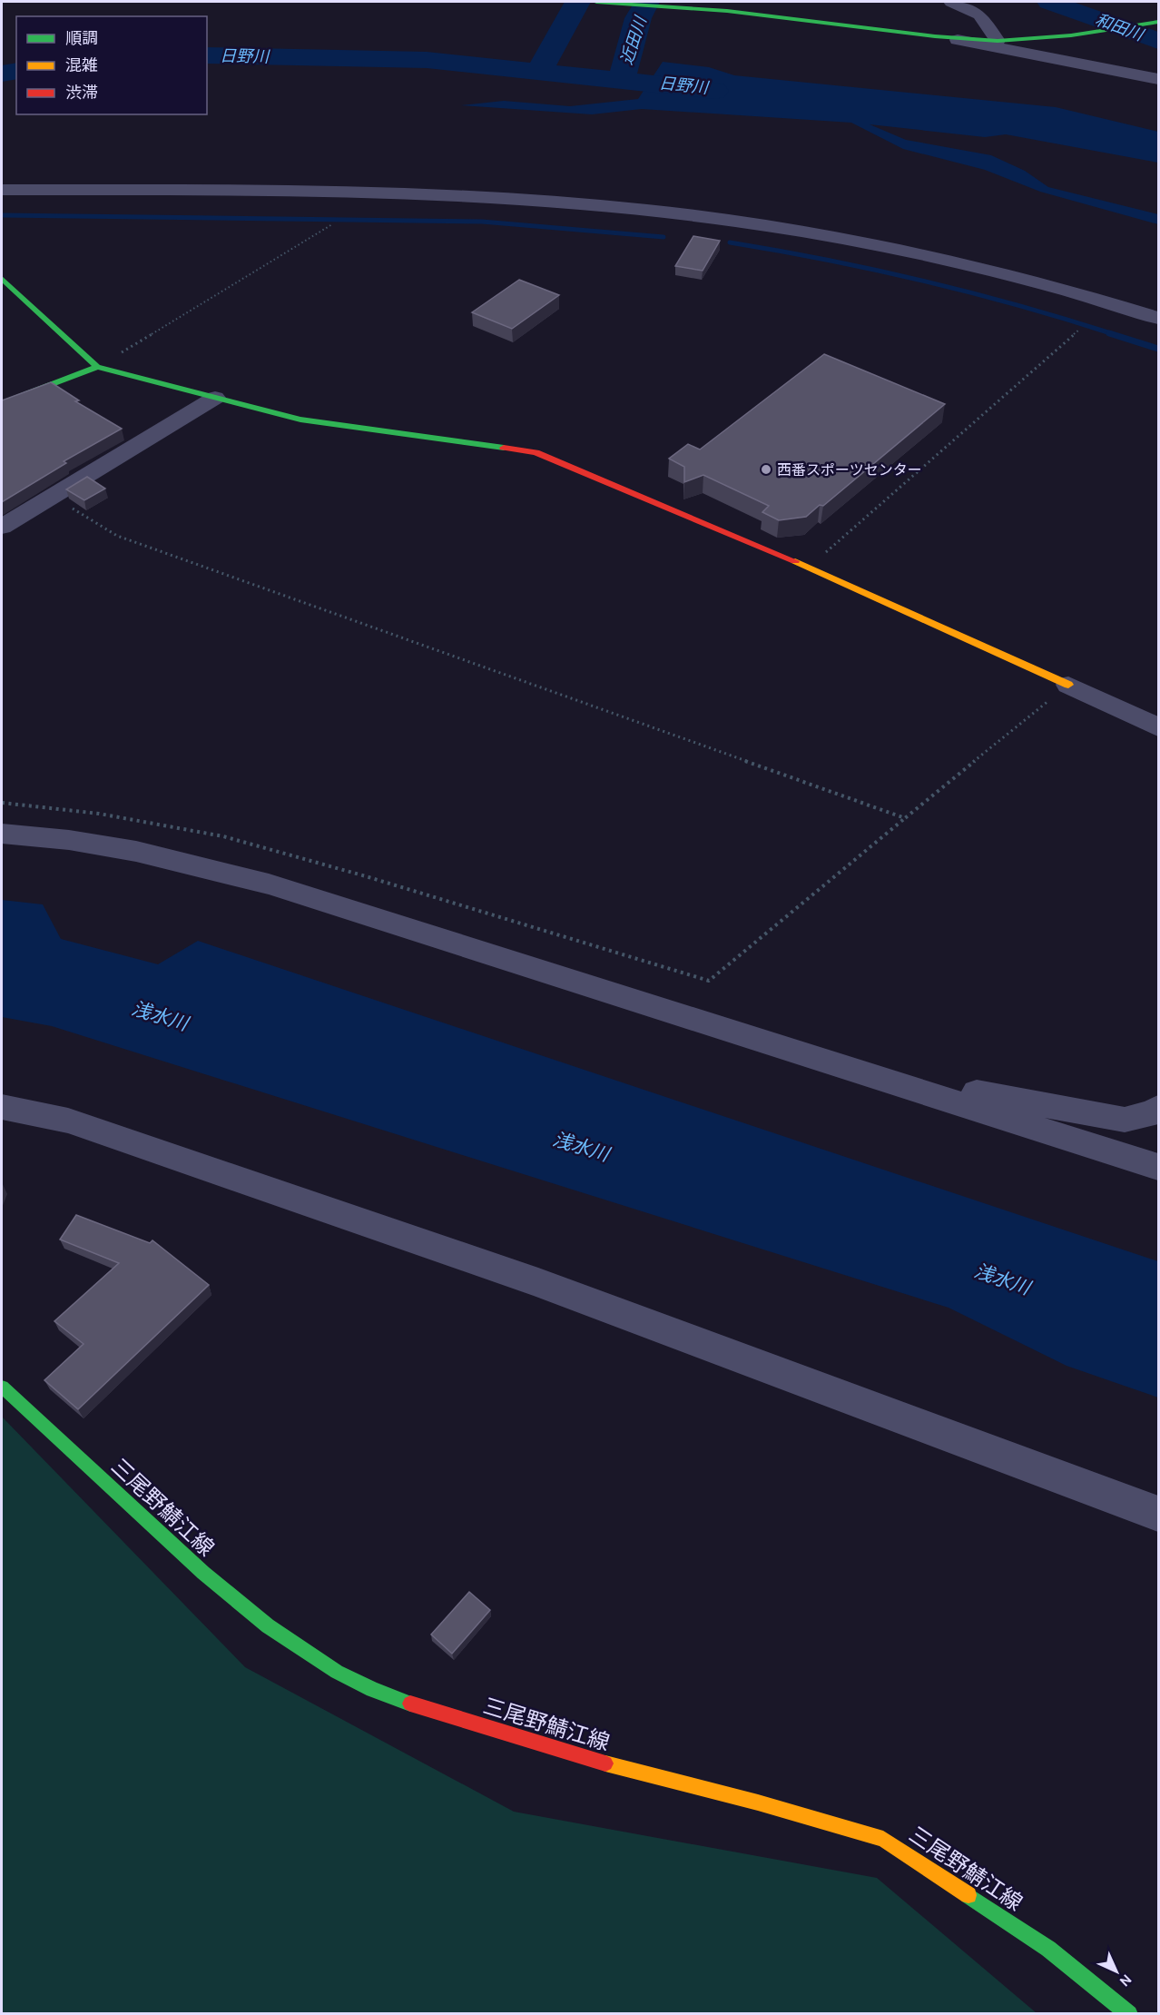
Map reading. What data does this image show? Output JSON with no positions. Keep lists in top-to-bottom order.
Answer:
{
  "streets": {
    "street": ["三尾野鯖江線"]
  },
  "water": [
    "和田川",
    "近田川",
    "日野川",
    "浅水川"
  ],
  "places": ["西番スポーツセンター"],
  "legend": ["順調", "混雑", "渋滞"],
  "north": "bottom right"
}
